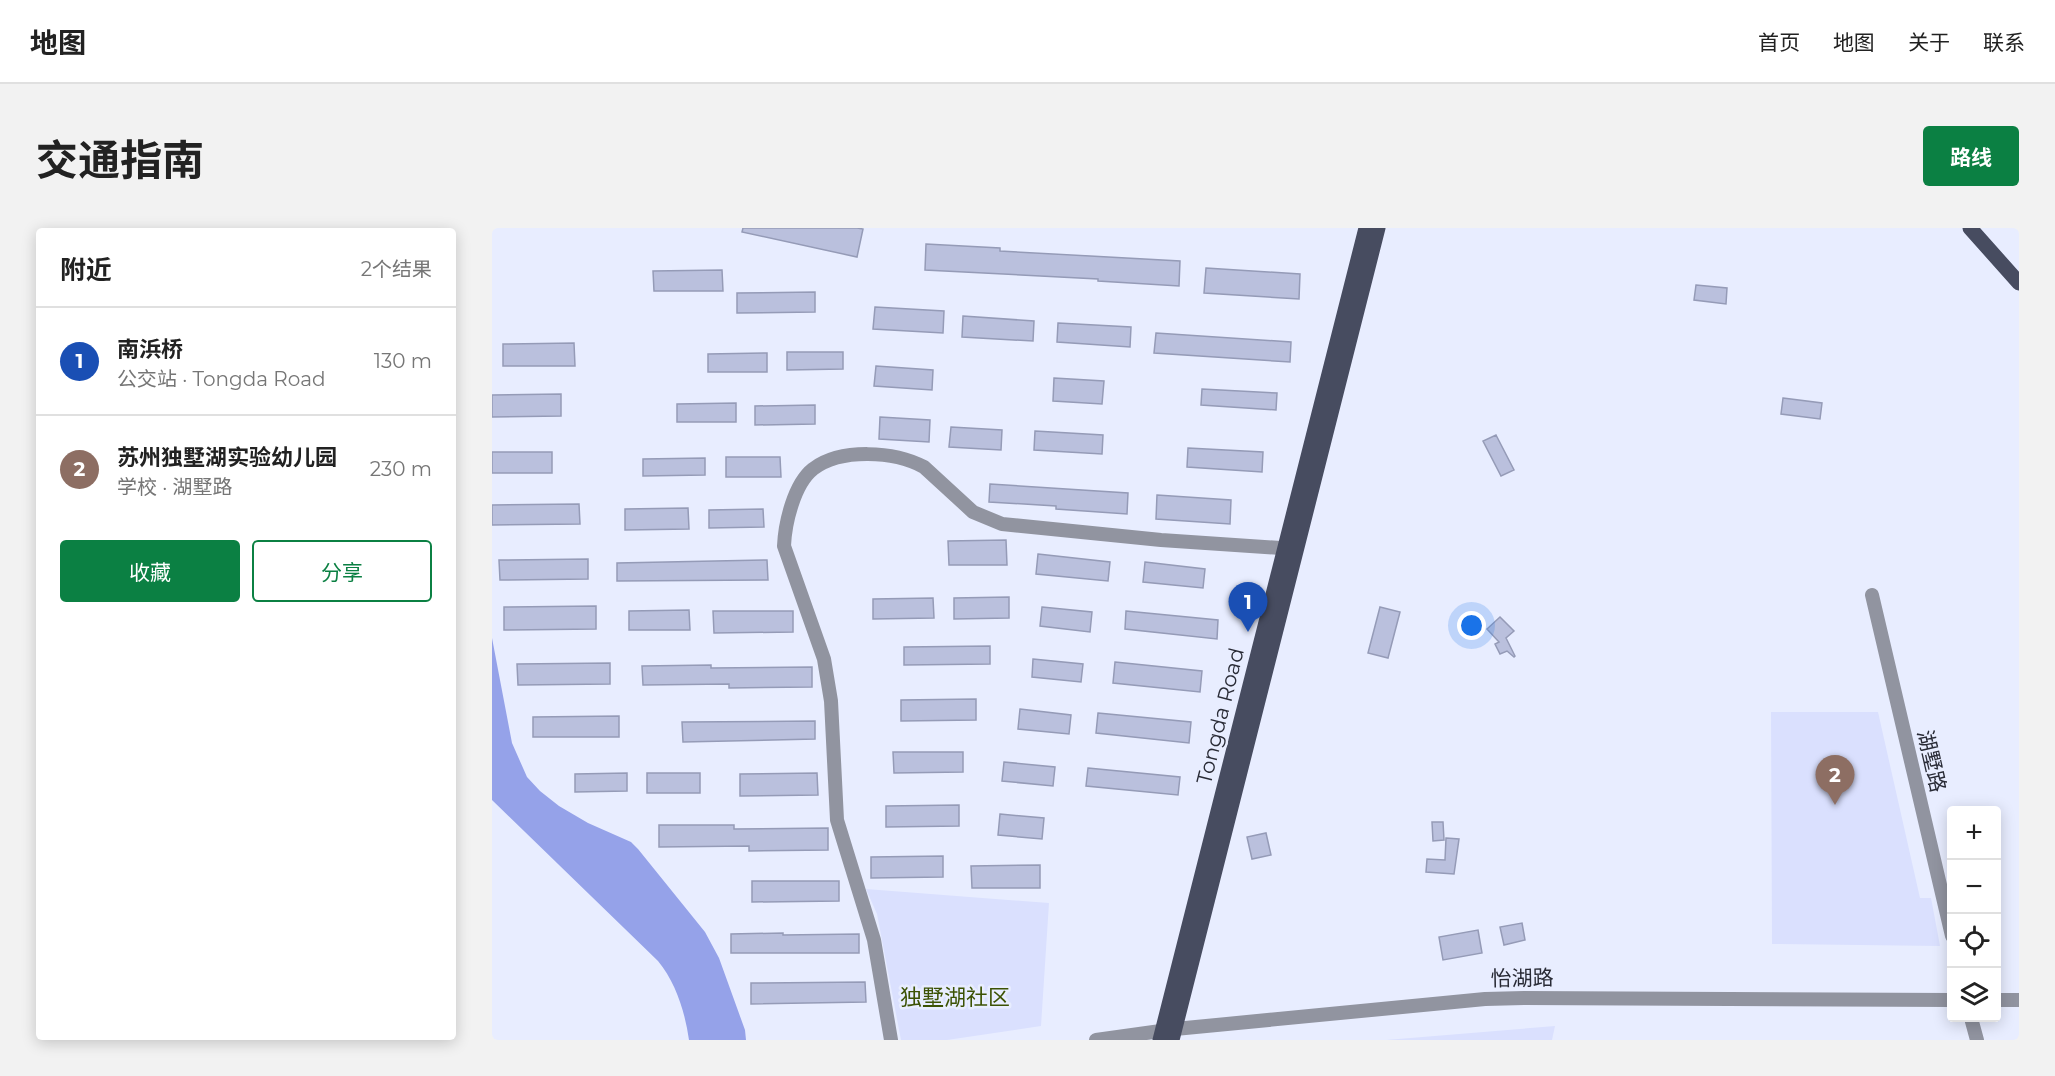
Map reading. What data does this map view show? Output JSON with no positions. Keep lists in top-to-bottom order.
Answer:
{
  "streets": {
    "main road": ["Tongda Road"],
    "street": ["湖墅路", "怡湖路"]
  },
  "crossings": [
    ["Tongda Road", "怡湖路"]
  ],
  "districts": ["独墅湖社区"],
  "page": {
    "header": "地图",
    "nav": [
      "首页",
      "地图",
      "关于",
      "联系"
    ],
    "title": "交通指南",
    "buttons": [
      "路线",
      ["收藏", "分享"]
    ],
    "heading": ["附近", "2个结果"],
    "list": [
      {
        "mark": "1",
        "name": "南浜桥",
        "note": "公交站 · Tongda Road",
        "value": "130 m"
      },
      {
        "mark": "2",
        "name": "苏州独墅湖实验幼儿园",
        "note": "学校 · 湖墅路",
        "value": "230 m"
      }
    ],
    "pins": ["1", "2"],
    "map_buttons": ["+", "−"]
  }
}
